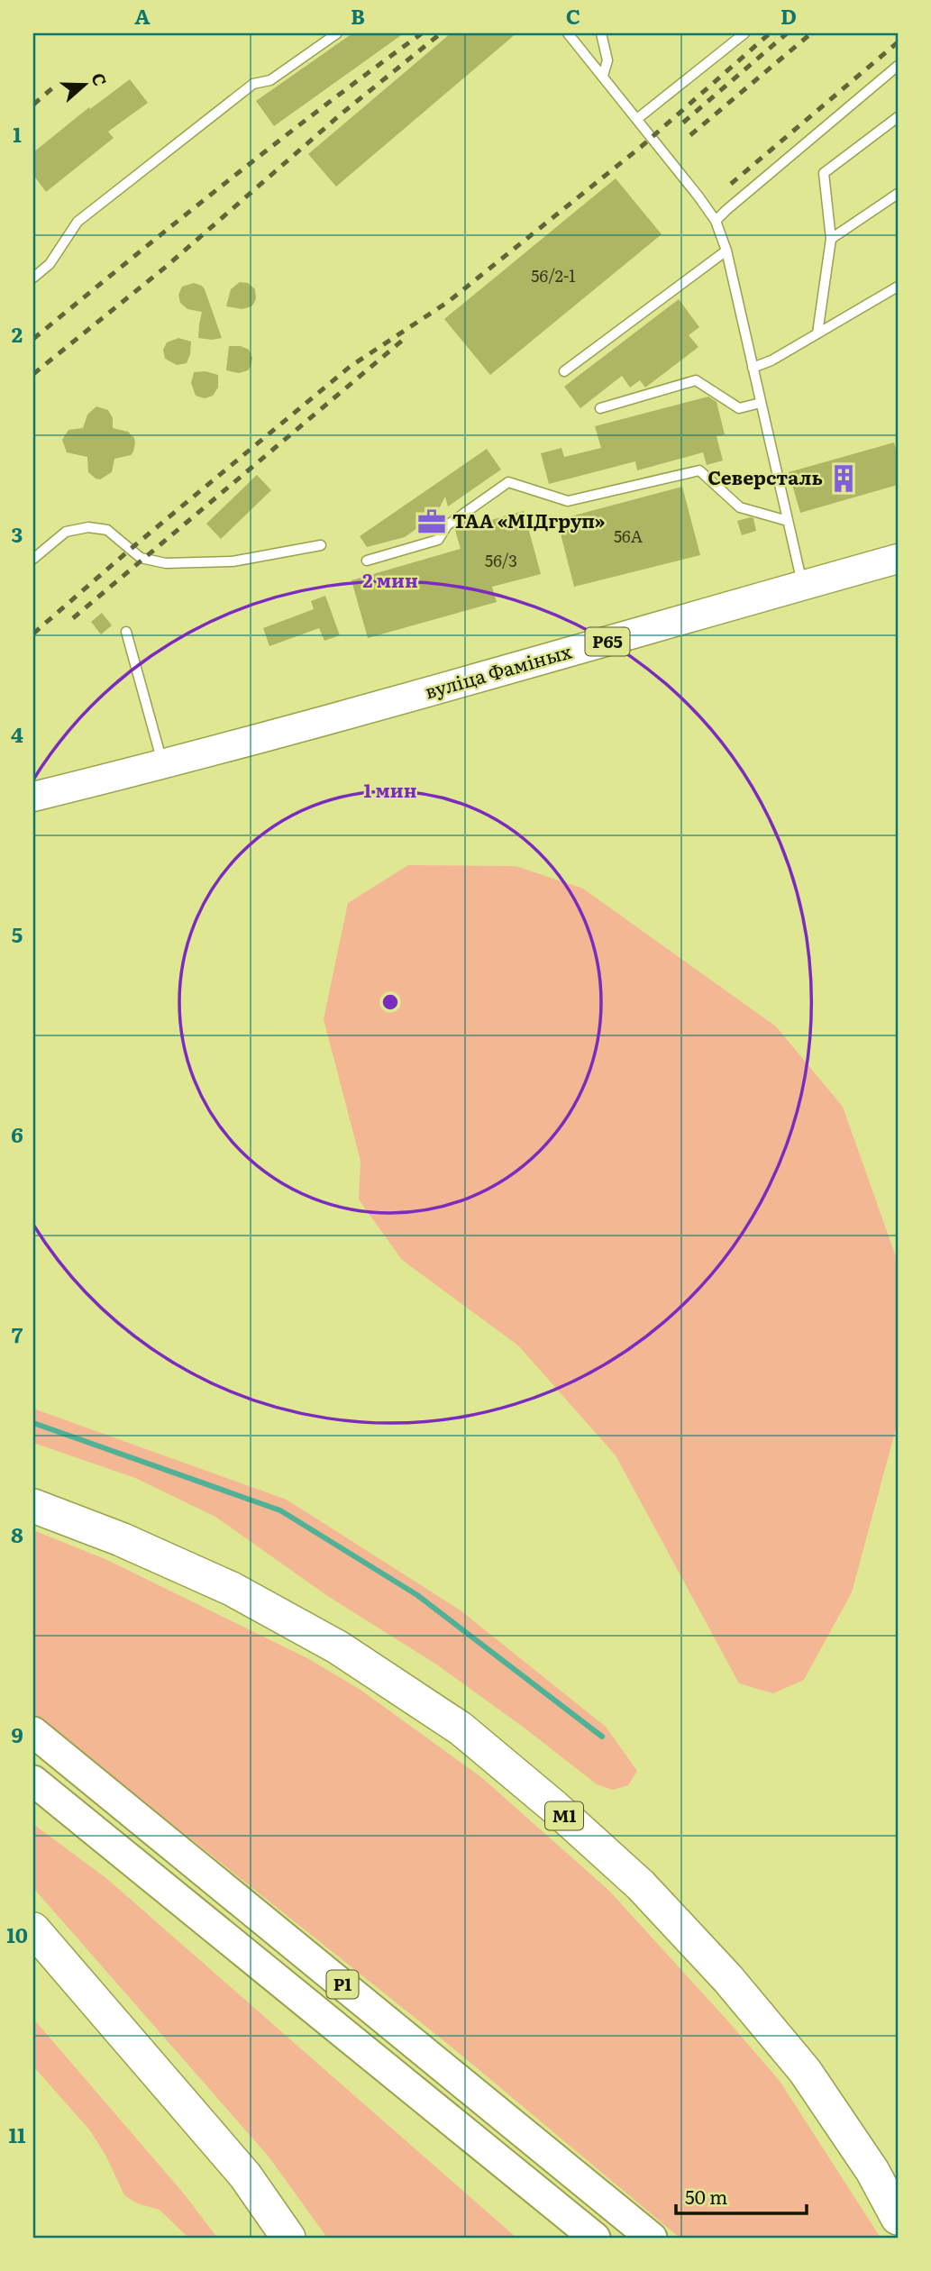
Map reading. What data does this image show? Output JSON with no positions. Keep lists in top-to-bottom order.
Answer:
{
  "streets": {
    "highway": ["М1", "Р1"],
    "main road": ["Р65", "вуліца Фаміных"]
  },
  "crossings": [
    ["Р65", "вуліца Фаміных"]
  ],
  "places": {
    "building": ["Северсталь"],
    "office": ["ТАА «МІДгруп»"]
  },
  "house_numbers": ["56/2-1", "56А", "56/3"],
  "scale_bar": "50 m",
  "north": "right",
  "grid": {
    "columns": [
      "A",
      "B",
      "C",
      "D"
    ],
    "rows": [
      "1",
      "2",
      "3",
      "4",
      "5",
      "6",
      "7",
      "8",
      "9",
      "10",
      "11"
    ]
  },
  "rings": ["2 мин", "1 мин"]
}
